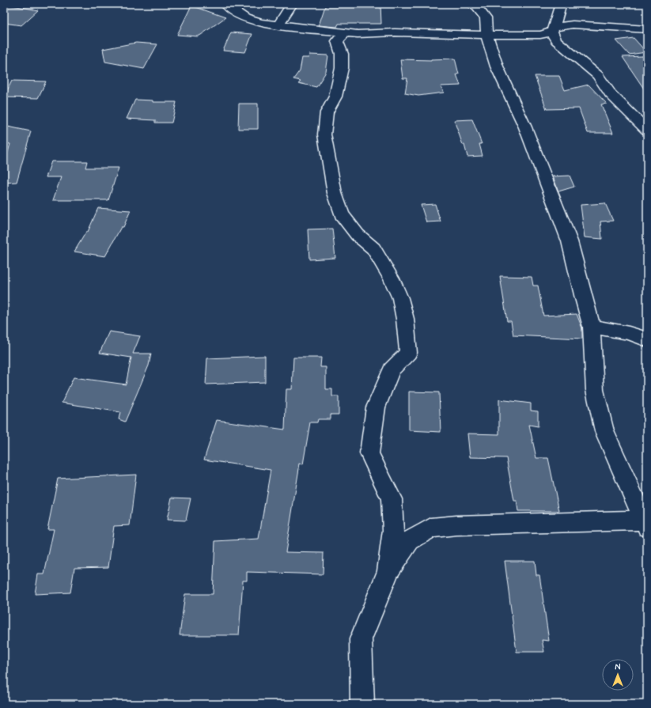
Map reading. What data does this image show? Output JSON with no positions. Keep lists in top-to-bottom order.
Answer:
{
  "north": "top"
}
